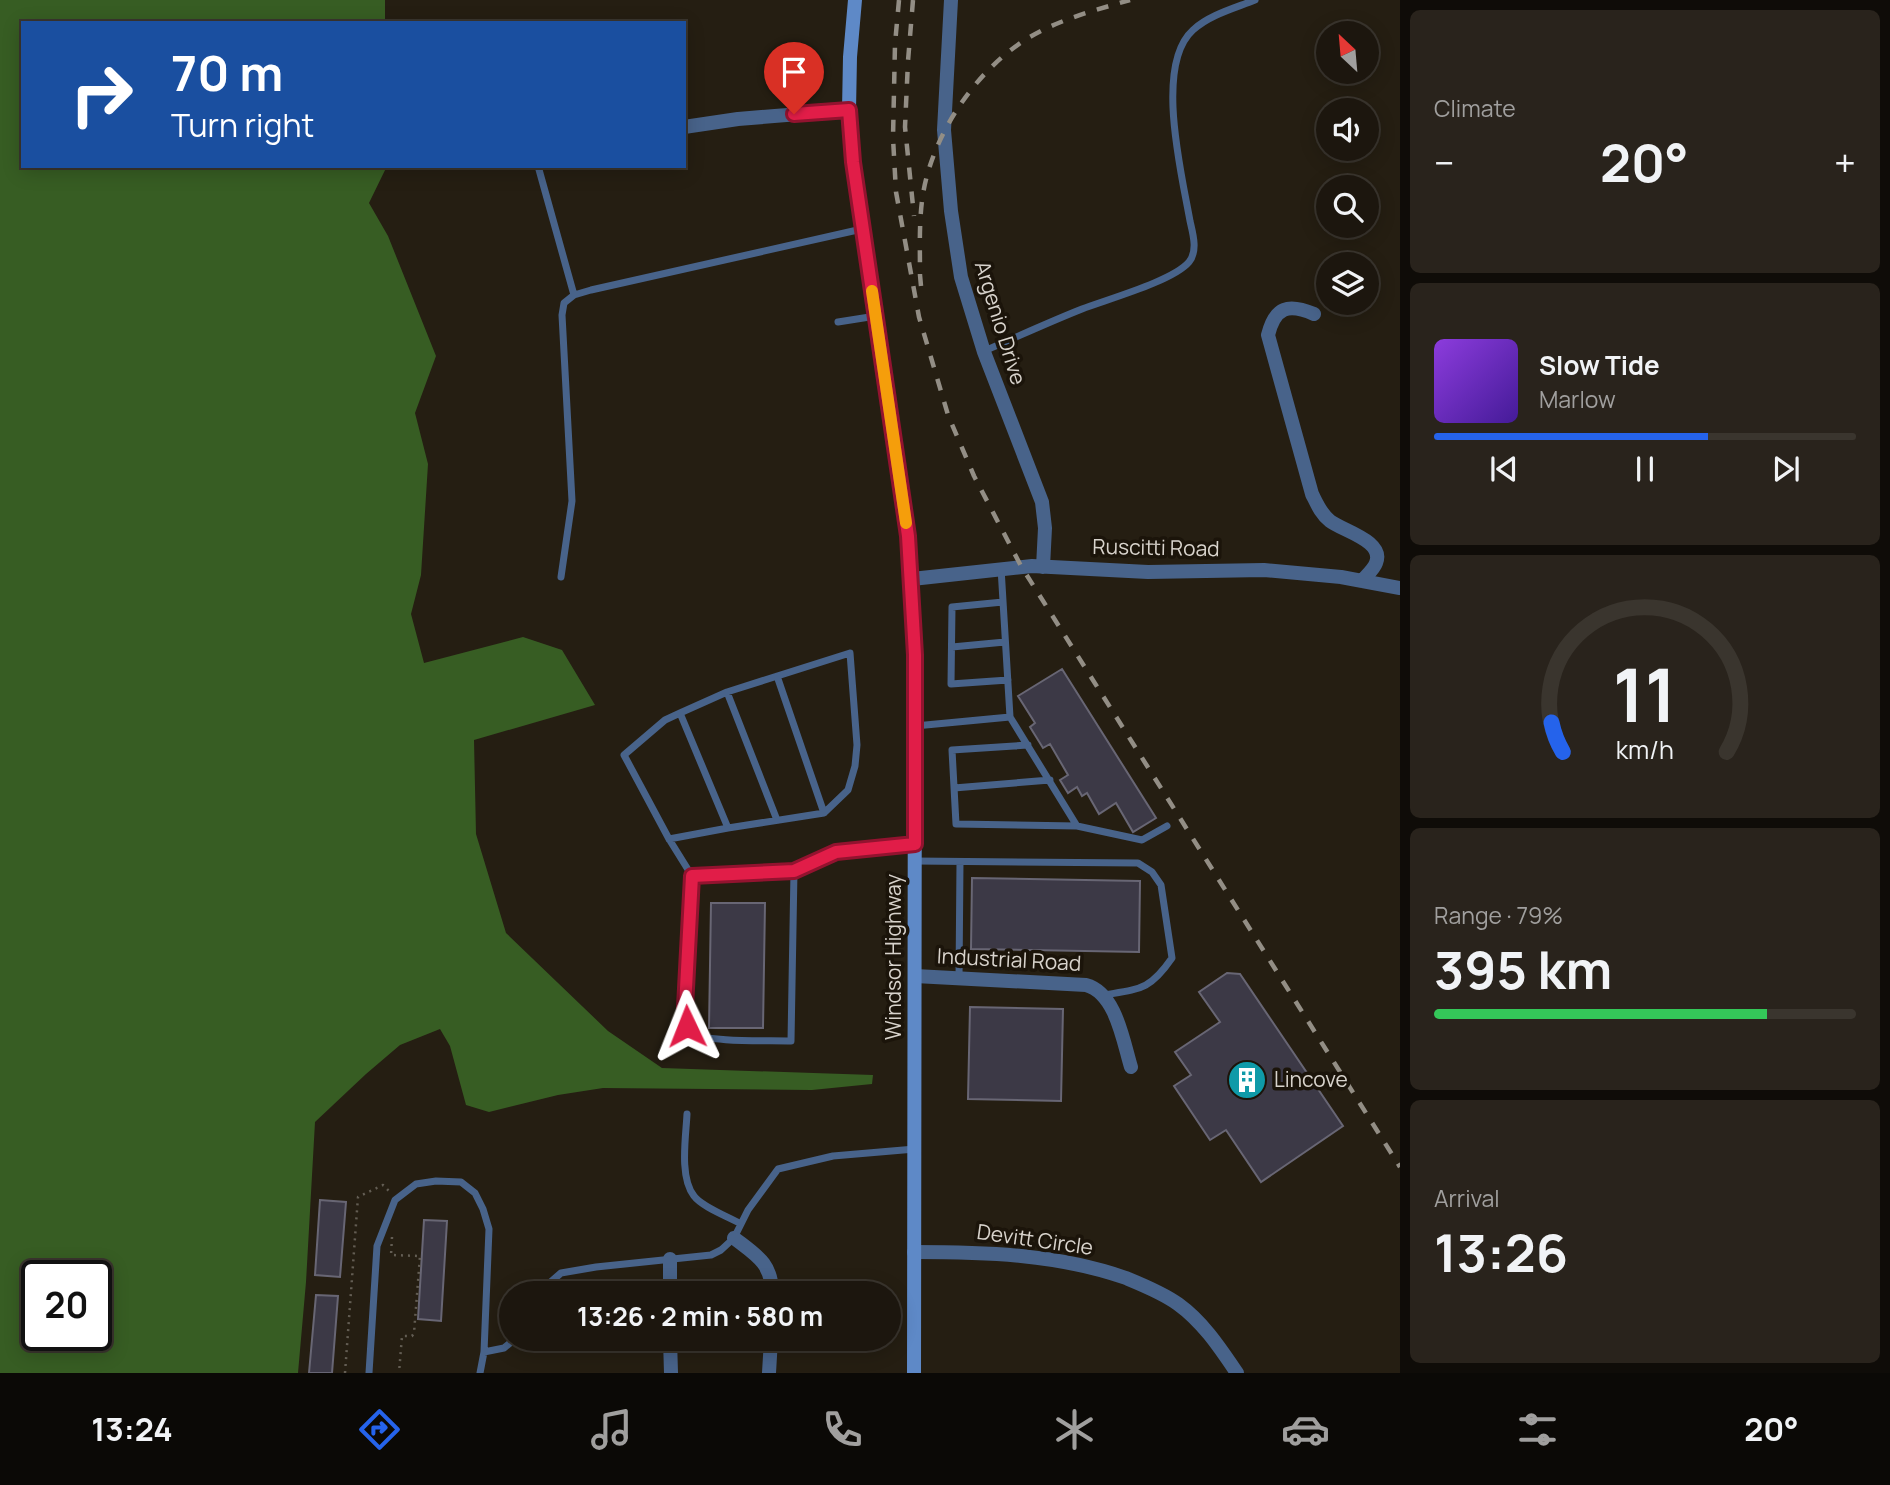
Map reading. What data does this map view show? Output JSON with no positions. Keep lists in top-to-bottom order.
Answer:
{
  "streets": {
    "main road": ["Windsor Highway"],
    "street": [
      "Argenio Drive",
      "Ruscitti Road",
      "Industrial Road",
      "Devitt Circle"
    ]
  },
  "crossings": [
    ["Argenio Drive", "Ruscitti Road"],
    ["Ruscitti Road", "Windsor Highway"],
    ["Windsor Highway", "Industrial Road"],
    ["Windsor Highway", "Devitt Circle"]
  ],
  "places": {
    "building": ["Lincove"]
  },
  "north": "top left",
  "page": {
    "tile": [
      "Climate",
      ["Range · 79%", "395 km"],
      ["Arrival", "13:26"]
    ],
    "turn": ["70 m", "Turn right"],
    "heat": ["−", "20°", "+"],
    "song": ["Slow Tide", "Marlow"],
    "limit": "20",
    "trip": "13:26 · 2 min · 580 m",
    "tabs": ["13:24", "20°"],
    "gauge": ["11", "km/h"]
  }
}
